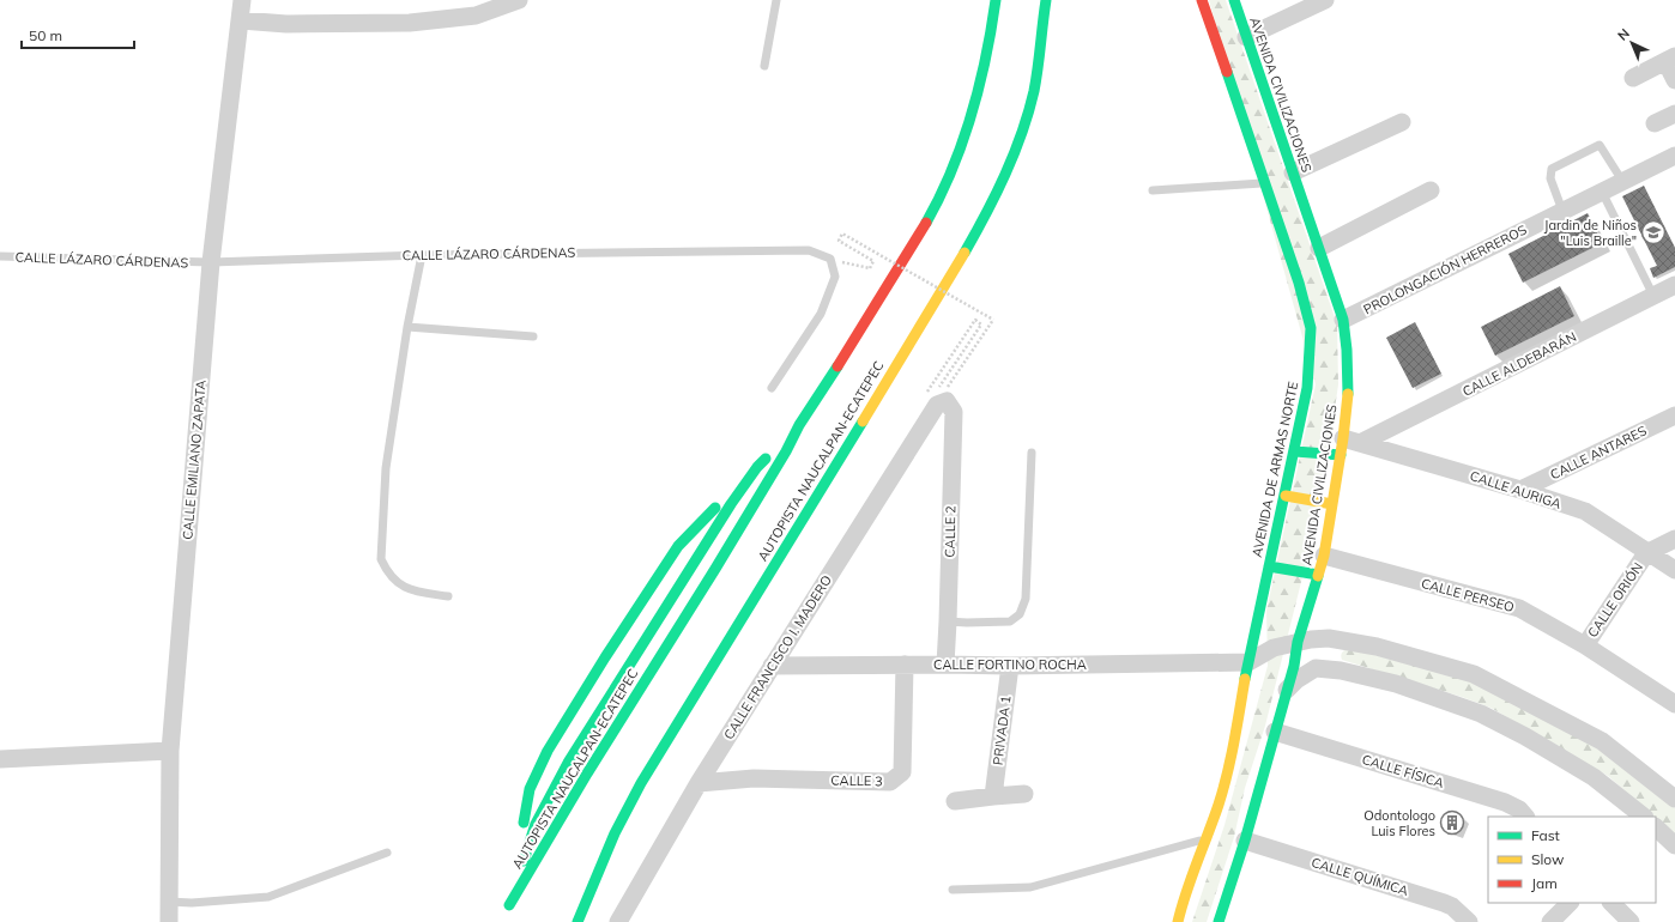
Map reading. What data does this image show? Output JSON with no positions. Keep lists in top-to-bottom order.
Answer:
{
  "streets": {
    "main road": ["AVENIDA CIVILIZACIONES", "AUTOPISTA NAUCALPAN-ECATEPEC", "AVENIDA DE ARMAS NORTE"],
    "street": [
      "PROLONGACIÓN HERREROS",
      "CALLE ALDEBARÁN",
      "CALLE ANTARES",
      "CALLE EMILIANO ZAPATA",
      "CALLE AURIGA",
      "CALLE 2",
      "CALLE PERSEO",
      "CALLE ORIÓN",
      "CALLE FRANCISCO I. MADERO",
      "CALLE FORTINO ROCHA",
      "PRIVADA 1",
      "CALLE FÍSICA",
      "CALLE 3",
      "CALLE QUÍMICA"
    ],
    "lane": ["CALLE LÁZARO CÁRDENAS"]
  },
  "crossings": [
    ["AVENIDA CIVILIZACIONES", "PROLONGACIÓN HERREROS"],
    ["AVENIDA CIVILIZACIONES", "CALLE AURIGA"],
    ["AVENIDA CIVILIZACIONES", "CALLE PERSEO"],
    ["AVENIDA CIVILIZACIONES", "CALLE FÍSICA"],
    ["AVENIDA CIVILIZACIONES", "CALLE QUÍMICA"],
    ["CALLE LÁZARO CÁRDENAS", "CALLE EMILIANO ZAPATA"],
    ["CALLE ALDEBARÁN", "CALLE AURIGA"],
    ["CALLE ANTARES", "CALLE AURIGA"],
    ["AVENIDA DE ARMAS NORTE", "CALLE FORTINO ROCHA"],
    ["CALLE AURIGA", "CALLE ORIÓN"],
    ["CALLE 2", "CALLE FRANCISCO I. MADERO"],
    ["CALLE 2", "CALLE FORTINO ROCHA"],
    ["CALLE PERSEO", "CALLE ORIÓN"],
    ["CALLE FRANCISCO I. MADERO", "CALLE FORTINO ROCHA"],
    ["CALLE FRANCISCO I. MADERO", "CALLE 3"],
    ["CALLE FORTINO ROCHA", "PRIVADA 1"],
    ["CALLE FORTINO ROCHA", "CALLE 3"]
  ],
  "places": {
    "school or university": ["Jardin de Niños \"Luis Braille\""],
    "building": ["Odontologo Luis Flores"]
  },
  "legend": ["Fast", "Slow", "Jam"],
  "scale_bar": "50 m",
  "north": "top left"
}
